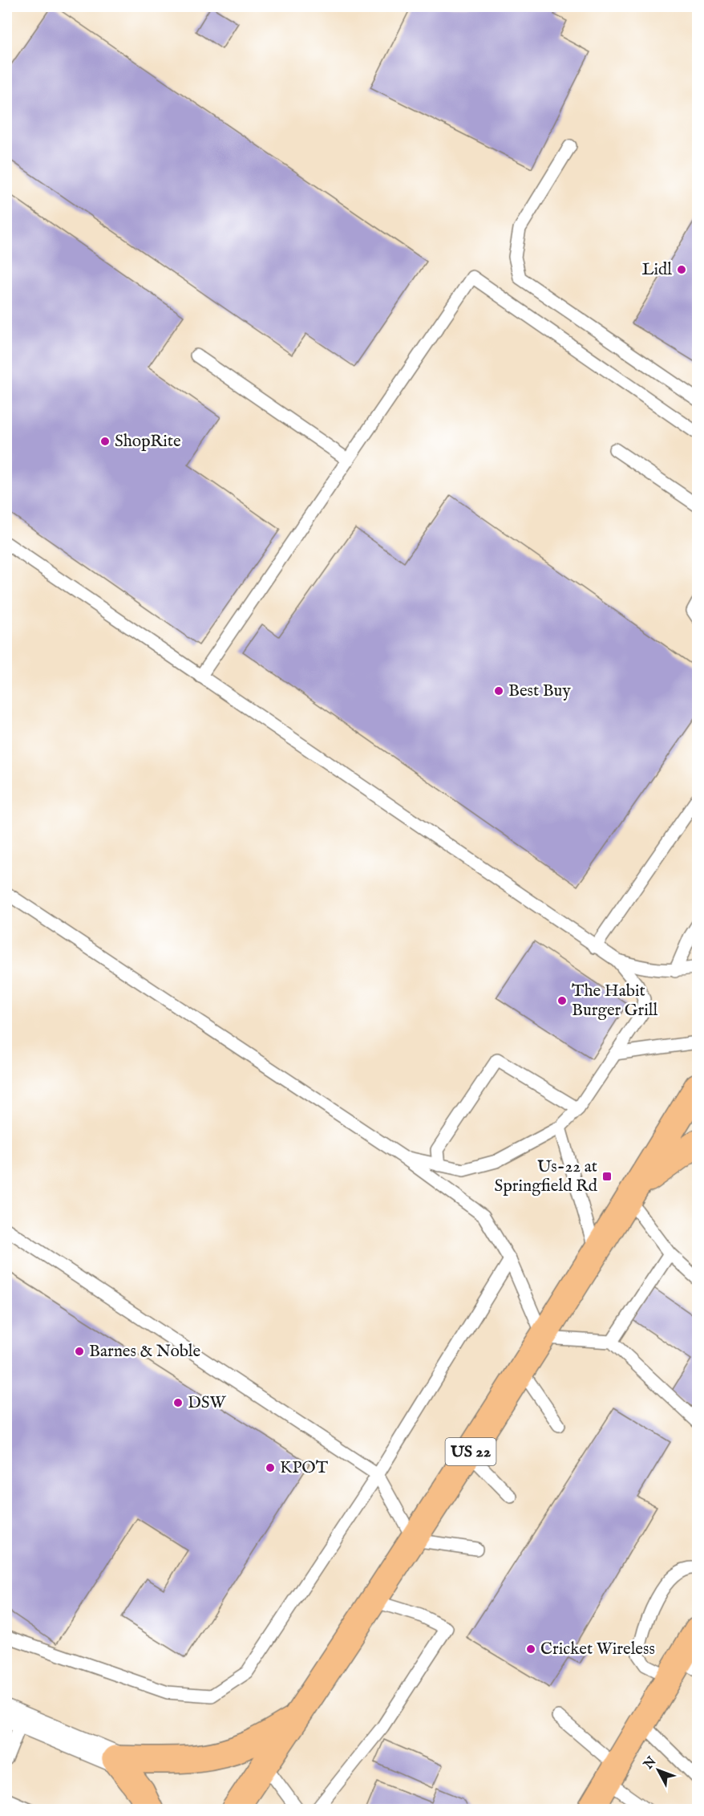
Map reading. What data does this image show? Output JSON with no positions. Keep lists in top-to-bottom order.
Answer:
{
  "streets": {
    "highway": ["US 22"]
  },
  "places": {
    "other": [
      "Lidl",
      "ShopRite",
      "Best Buy",
      "The Habit Burger Grill",
      "Barnes & Noble",
      "DSW",
      "KPOT",
      "Cricket Wireless"
    ],
    "transit": ["Us-22 at Springfield Rd"]
  },
  "north": "top left"
}
